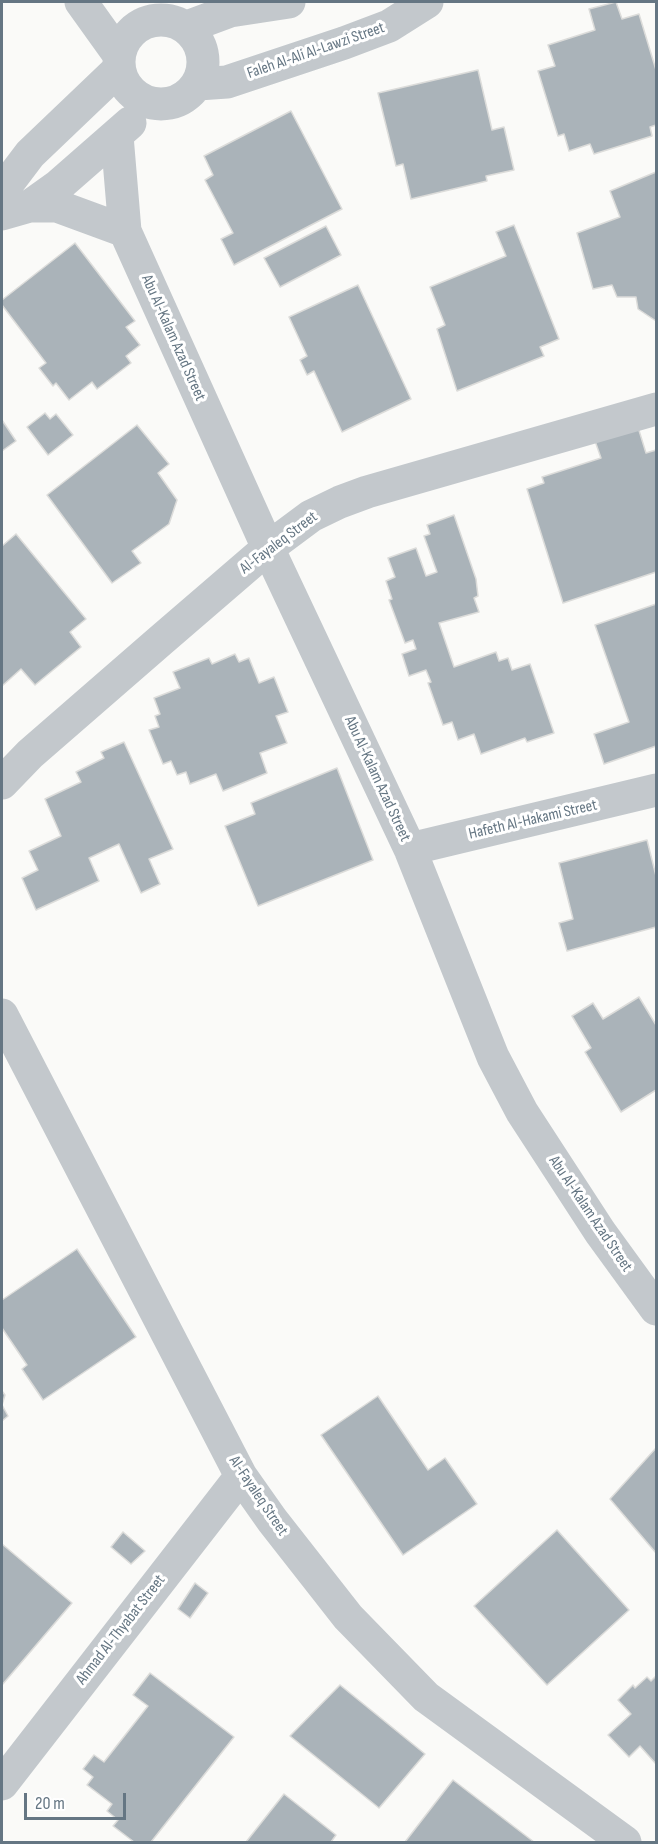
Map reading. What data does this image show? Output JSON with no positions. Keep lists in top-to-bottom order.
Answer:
{
  "streets": {
    "street": [
      "Faleh Al-Ali Al-Lawzi Street",
      "Abu Al-Kalam Azad Street",
      "Al-Fayaleq Street",
      "Hafeth Al-Hakami Street",
      "Ahmad Al-Thyabat Street"
    ]
  },
  "crossings": [
    ["Abu Al-Kalam Azad Street", "Al-Fayaleq Street"],
    ["Abu Al-Kalam Azad Street", "Hafeth Al-Hakami Street"],
    ["Al-Fayaleq Street", "Ahmad Al-Thyabat Street"]
  ],
  "scale_bar": "20 m"
}
